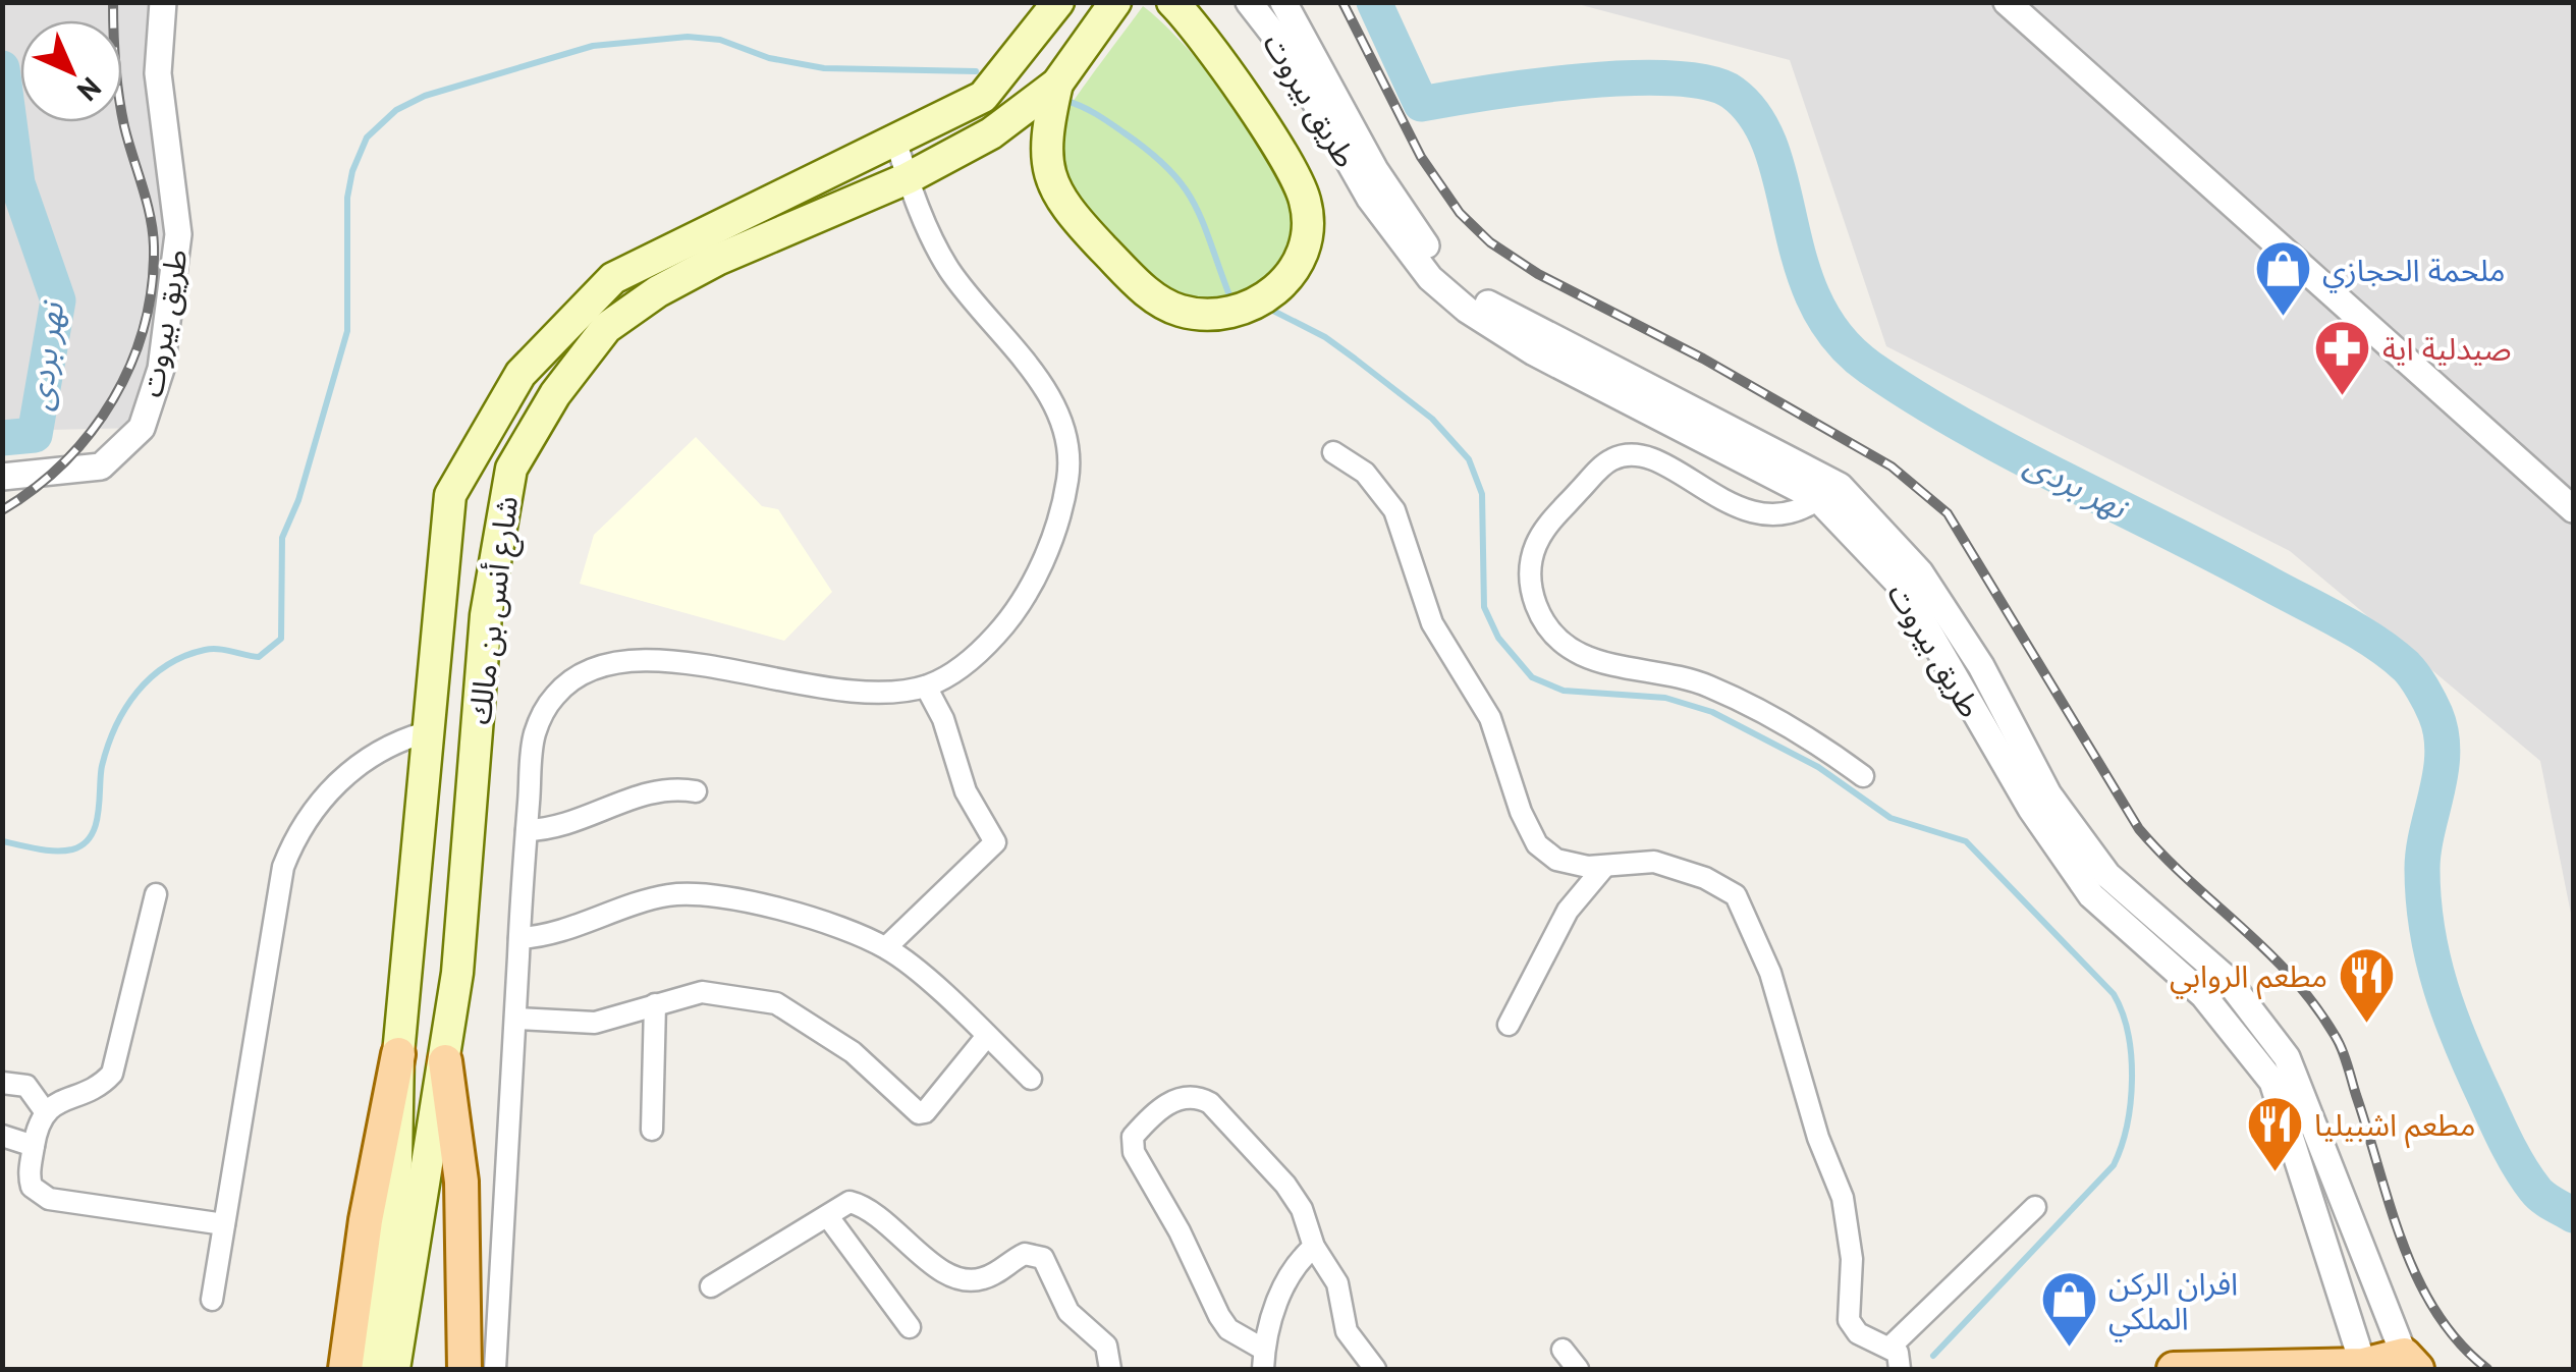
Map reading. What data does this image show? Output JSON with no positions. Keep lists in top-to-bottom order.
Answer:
{
  "streets": {
    "main road": ["شارع أنس بن مالك"],
    "street": ["طريق بيروت"]
  },
  "water": ["نهر بردى"],
  "places": {
    "shop": ["ملحمة الحجازي", "افران الركن الملكي"],
    "pharmacy": ["صيدلية اية"],
    "restaurant": ["مطعم الروابي", "مطعم اشبيليا"]
  },
  "north": "bottom right"
}
